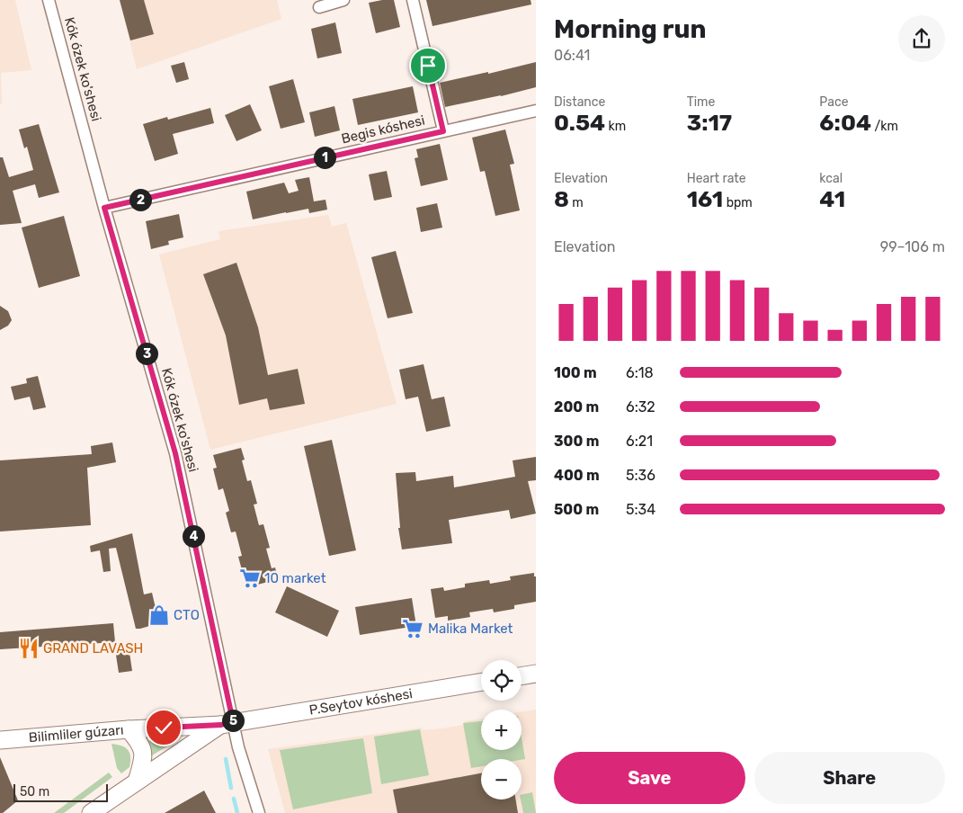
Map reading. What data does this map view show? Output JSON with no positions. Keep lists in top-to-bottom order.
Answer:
{
  "streets": {
    "main road": ["P.Seytov kóshesi", "Bilimliler gúzarı"],
    "street": ["Kók ózek ko'shesi", "Begis kóshesi"]
  },
  "crossings": [
    ["Kók ózek ko'shesi", "Begis kóshesi"],
    ["Kók ózek ko'shesi", "P.Seytov kóshesi"],
    ["Kók ózek ko'shesi", "Bilimliler gúzarı"],
    ["P.Seytov kóshesi", "Bilimliler gúzarı"]
  ],
  "places": {
    "supermarket": ["10 market", "Malika Market"],
    "shop": ["СТО"],
    "restaurant": ["GRAND LAVASH"]
  },
  "scale_bar": "50 m",
  "page": {
    "heading": ["Morning run", "06:41"],
    "stats": [
      ["Distance", "0.54 km"],
      ["Time", "3:17"],
      ["Pace", "6:04 /km"],
      ["Elevation", "8 m"],
      ["Heart rate", "161 bpm"],
      ["kcal", "41"]
    ],
    "pins": [
      "1",
      "2",
      "3",
      "4",
      "5"
    ],
    "chart": ["Elevation", "99–106 m"],
    "list": [
      {
        "name": "100 m",
        "note": "6:18"
      },
      {
        "name": "200 m",
        "note": "6:32"
      },
      {
        "name": "300 m",
        "note": "6:21"
      },
      {
        "name": "400 m",
        "note": "5:36"
      },
      {
        "name": "500 m",
        "note": "5:34"
      }
    ],
    "map_buttons": ["+", "−"],
    "buttons": ["Save", "Share"],
    "scale": "50 m"
  }
}
